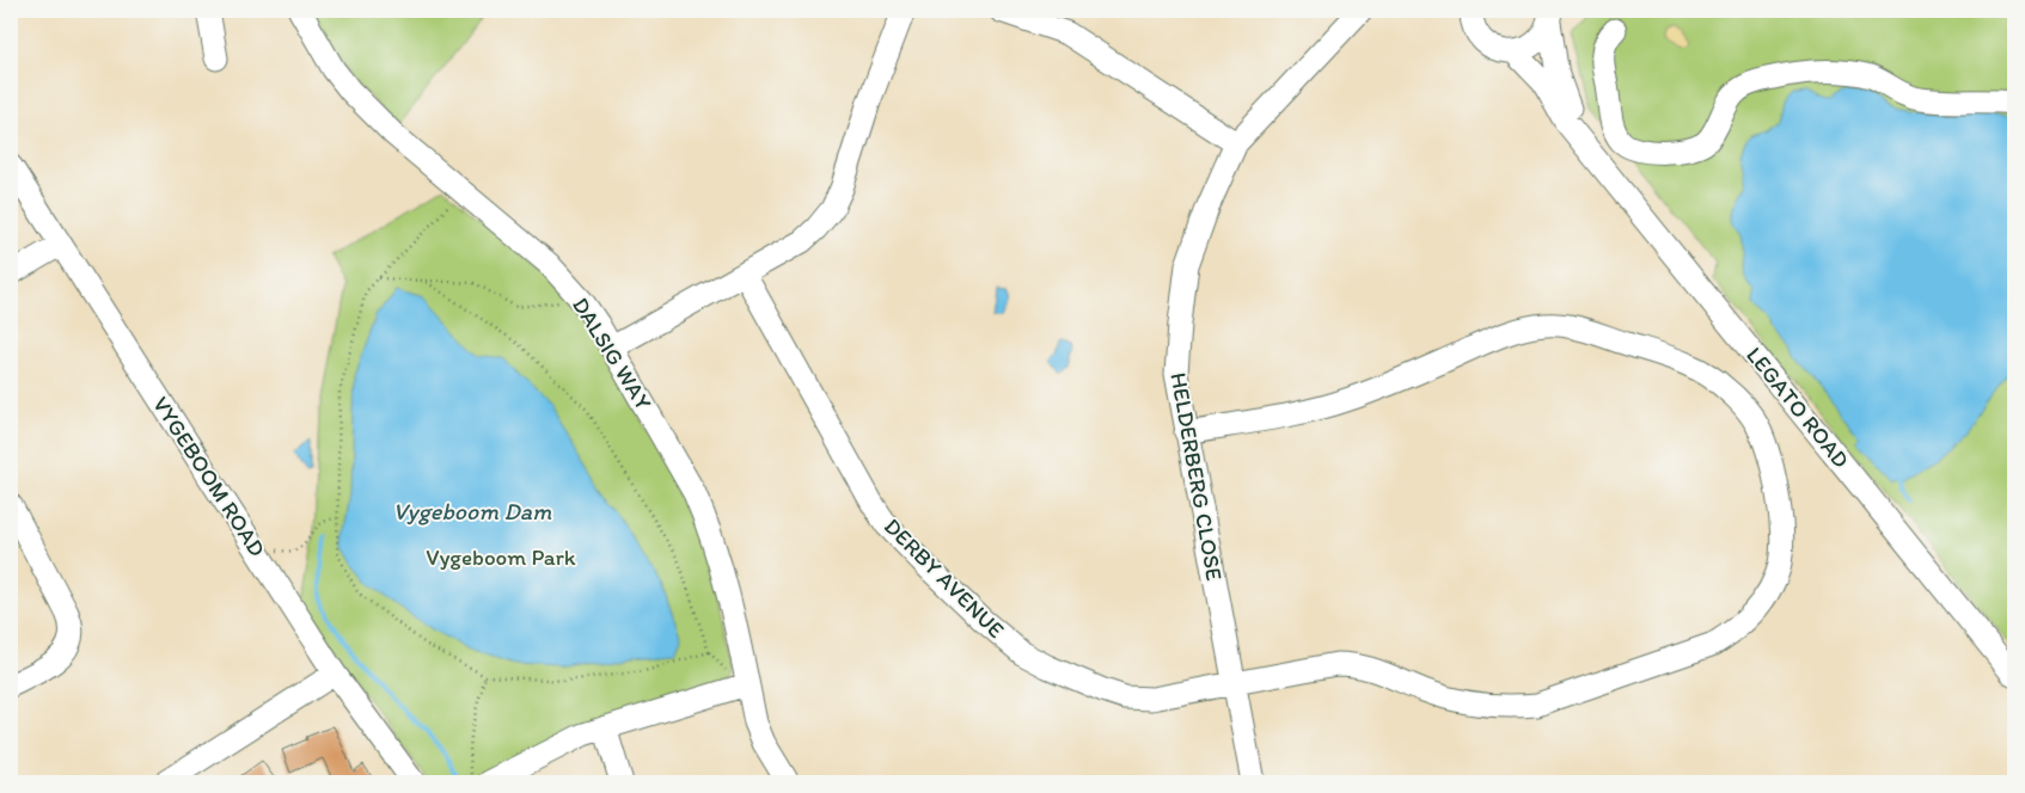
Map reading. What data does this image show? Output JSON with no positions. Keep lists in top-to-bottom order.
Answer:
{
  "streets": {
    "street": [
      "DALSIG WAY",
      "LEGATO ROAD",
      "VYGEBOOM ROAD",
      "HELDERBERG CLOSE",
      "DERBY AVENUE"
    ]
  },
  "crossings": [
    ["HELDERBERG CLOSE", "DERBY AVENUE"]
  ],
  "water": ["Vygeboom Dam"],
  "parks": ["Vygeboom Park"]
}
